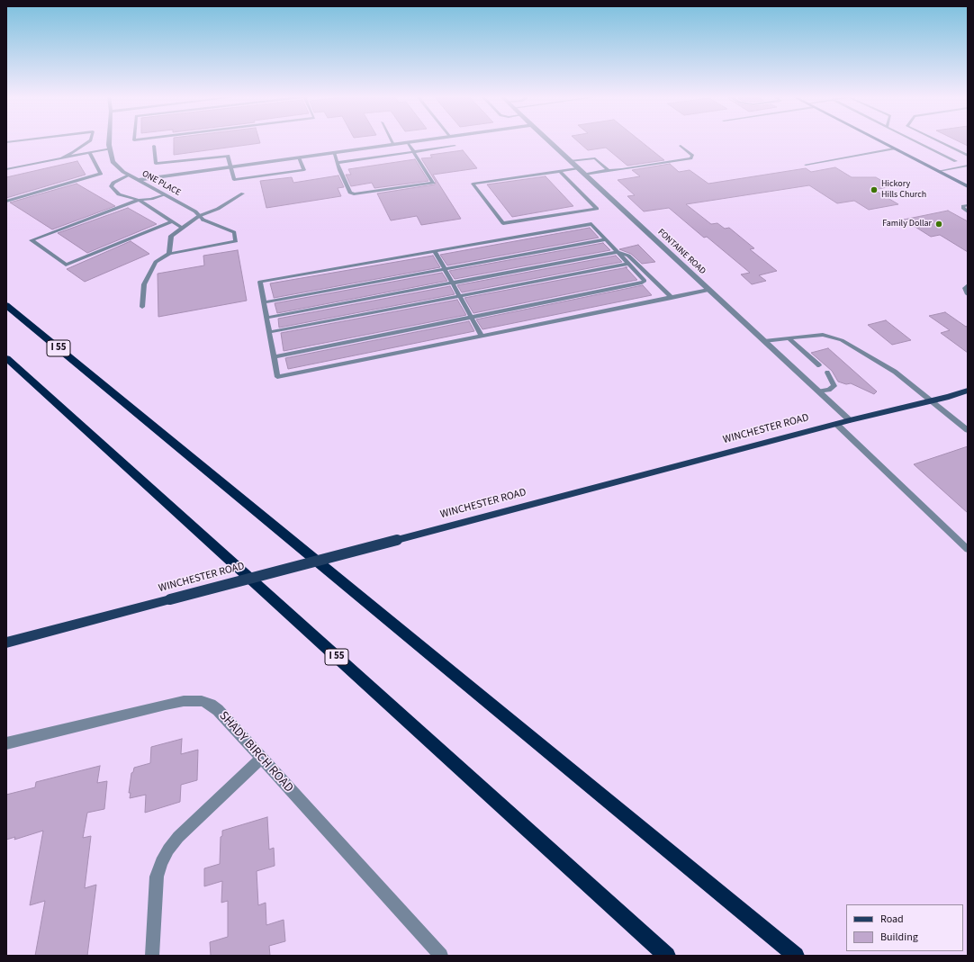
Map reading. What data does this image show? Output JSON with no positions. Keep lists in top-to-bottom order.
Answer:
{
  "streets": {
    "highway": ["I 55"],
    "main road": ["WINCHESTER ROAD"],
    "street": ["ONE PLACE", "FONTAINE ROAD", "SHADY BIRCH ROAD"]
  },
  "crossings": [
    ["FONTAINE ROAD", "WINCHESTER ROAD"]
  ],
  "places": ["Hickory Hills Church", "Family Dollar"],
  "legend": ["Road", "Building"]
}
